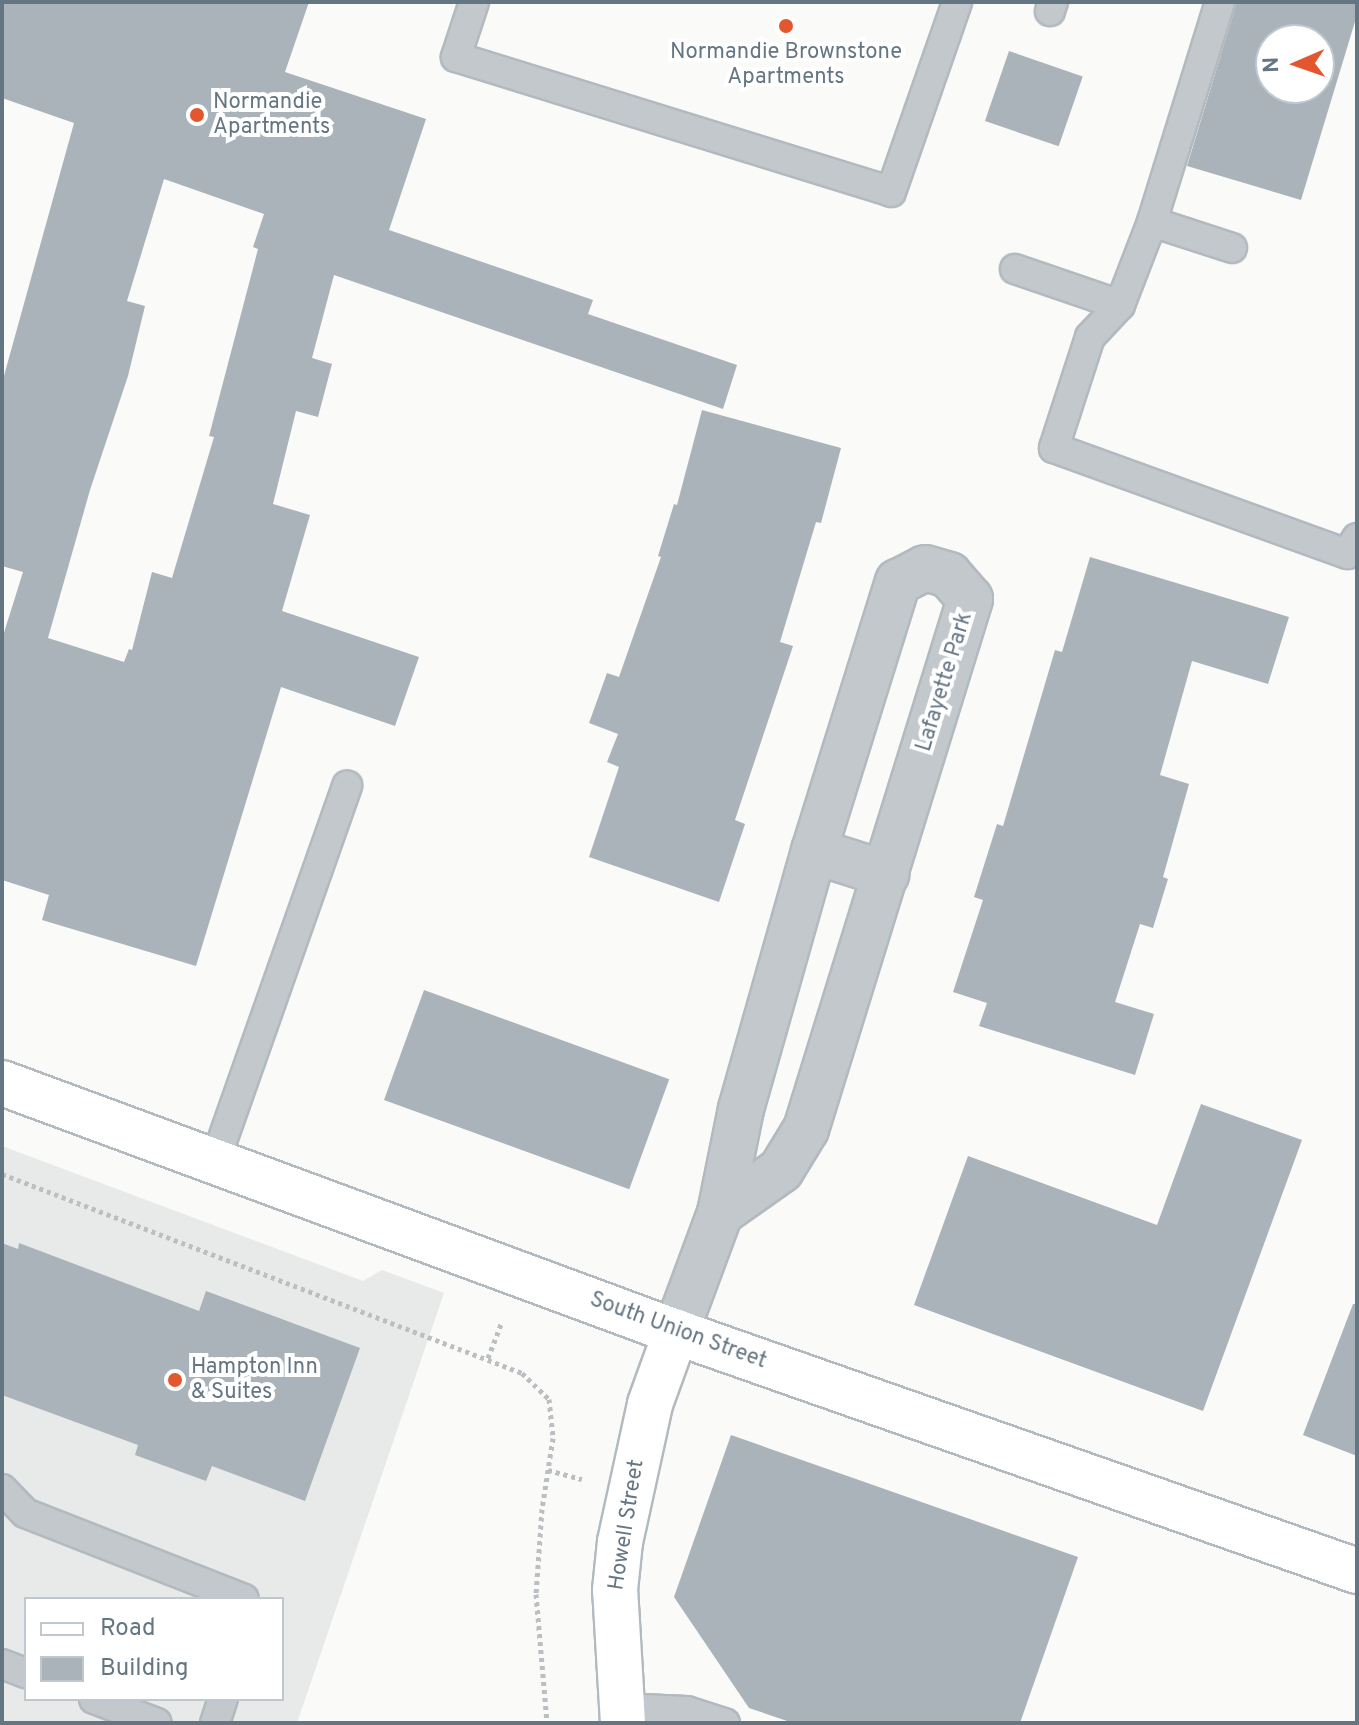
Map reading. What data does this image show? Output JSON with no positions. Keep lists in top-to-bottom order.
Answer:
{
  "streets": {
    "main road": ["South Union Street", "Howell Street"],
    "street": ["Lafayette Park"]
  },
  "crossings": [
    ["South Union Street", "Howell Street"]
  ],
  "places": ["Normandie Brownstone Apartments", "Normandie Apartments", "Hampton Inn & Suites"],
  "legend": ["Road", "Building"],
  "north": "left"
}
